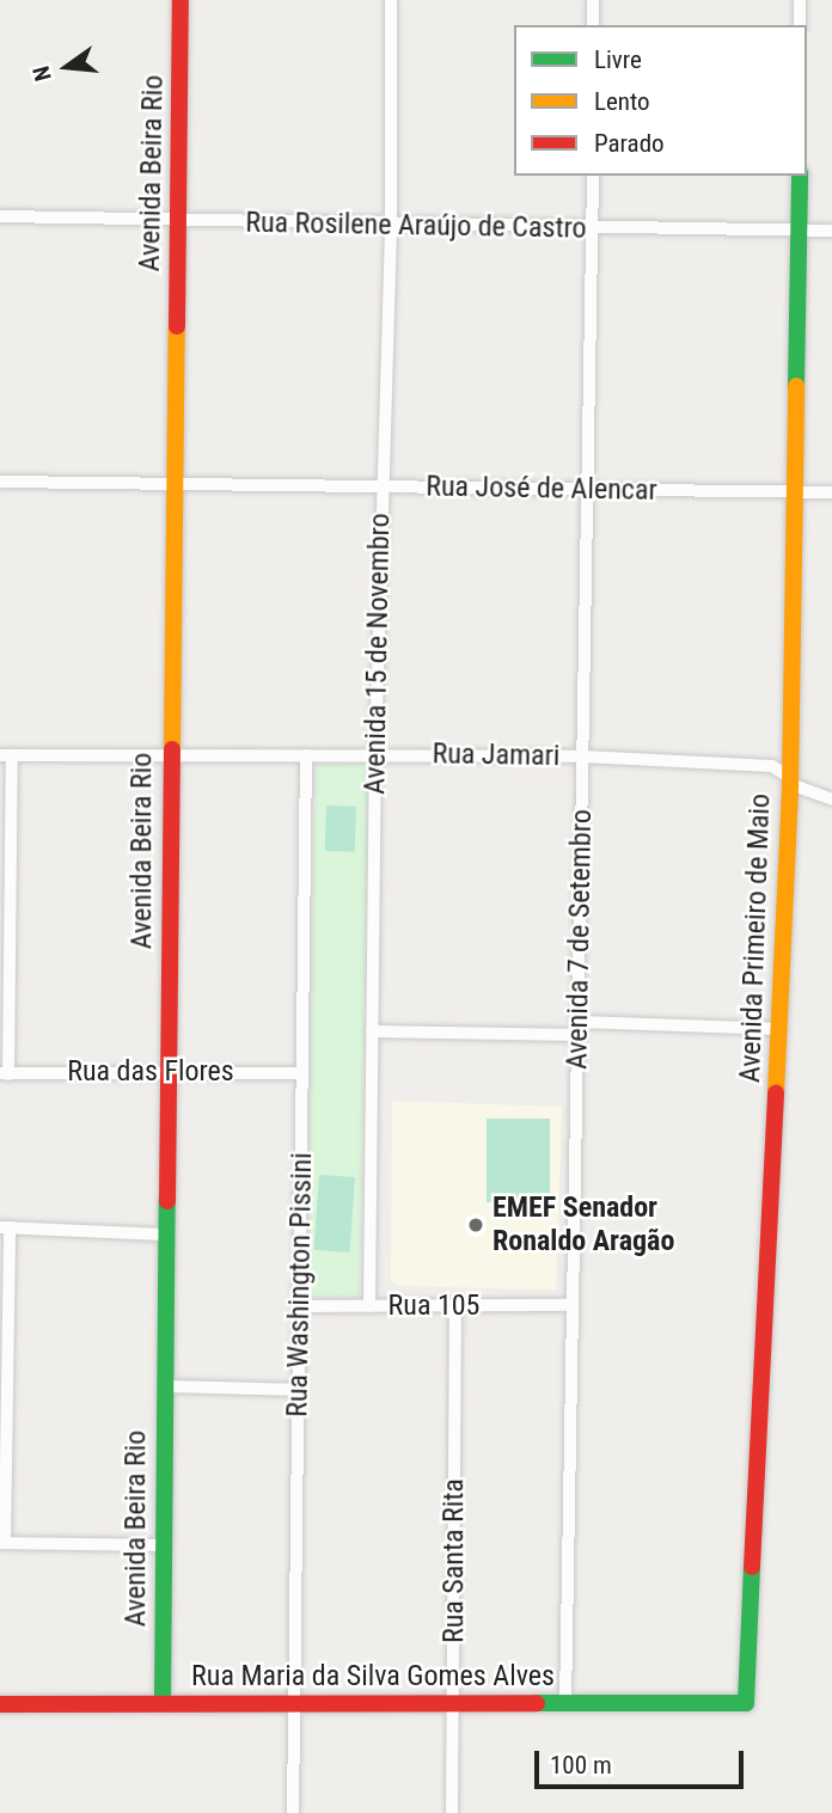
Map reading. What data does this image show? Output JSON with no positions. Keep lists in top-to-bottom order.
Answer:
{
  "streets": {
    "street": [
      "Avenida Beira Rio",
      "Rua Rosilene Araújo de Castro",
      "Rua José de Alencar",
      "Avenida 15 de Novembro",
      "Rua Jamari",
      "Avenida Primeiro de Maio",
      "Avenida 7 de Setembro",
      "Rua das Flores",
      "Rua Washington Pissini",
      "Rua 105",
      "Rua Santa Rita",
      "Rua Maria da Silva Gomes Alves"
    ]
  },
  "crossings": [
    ["Avenida Beira Rio", "Rua Rosilene Araújo de Castro"],
    ["Avenida Beira Rio", "Rua José de Alencar"],
    ["Avenida Beira Rio", "Rua Jamari"],
    ["Avenida Beira Rio", "Rua das Flores"],
    ["Avenida Beira Rio", "Rua Maria da Silva Gomes Alves"],
    ["Rua Rosilene Araújo de Castro", "Avenida 15 de Novembro"],
    ["Rua Rosilene Araújo de Castro", "Avenida Primeiro de Maio"],
    ["Rua Rosilene Araújo de Castro", "Avenida 7 de Setembro"],
    ["Rua José de Alencar", "Avenida 15 de Novembro"],
    ["Rua José de Alencar", "Avenida Primeiro de Maio"],
    ["Rua José de Alencar", "Avenida 7 de Setembro"],
    ["Avenida 15 de Novembro", "Rua Jamari"],
    ["Avenida 15 de Novembro", "Rua 105"],
    ["Rua Jamari", "Avenida Primeiro de Maio"],
    ["Rua Jamari", "Avenida 7 de Setembro"],
    ["Rua Jamari", "Rua Washington Pissini"],
    ["Avenida Primeiro de Maio", "Rua Maria da Silva Gomes Alves"],
    ["Avenida 7 de Setembro", "Rua 105"],
    ["Avenida 7 de Setembro", "Rua Maria da Silva Gomes Alves"],
    ["Rua das Flores", "Rua Washington Pissini"],
    ["Rua Washington Pissini", "Rua 105"],
    ["Rua Washington Pissini", "Rua Maria da Silva Gomes Alves"],
    ["Rua 105", "Rua Santa Rita"],
    ["Rua Santa Rita", "Rua Maria da Silva Gomes Alves"]
  ],
  "places": ["EMEF Senador Ronaldo Aragão"],
  "legend": ["Livre", "Lento", "Parado"],
  "scale_bar": "100 m",
  "north": "left"
}
